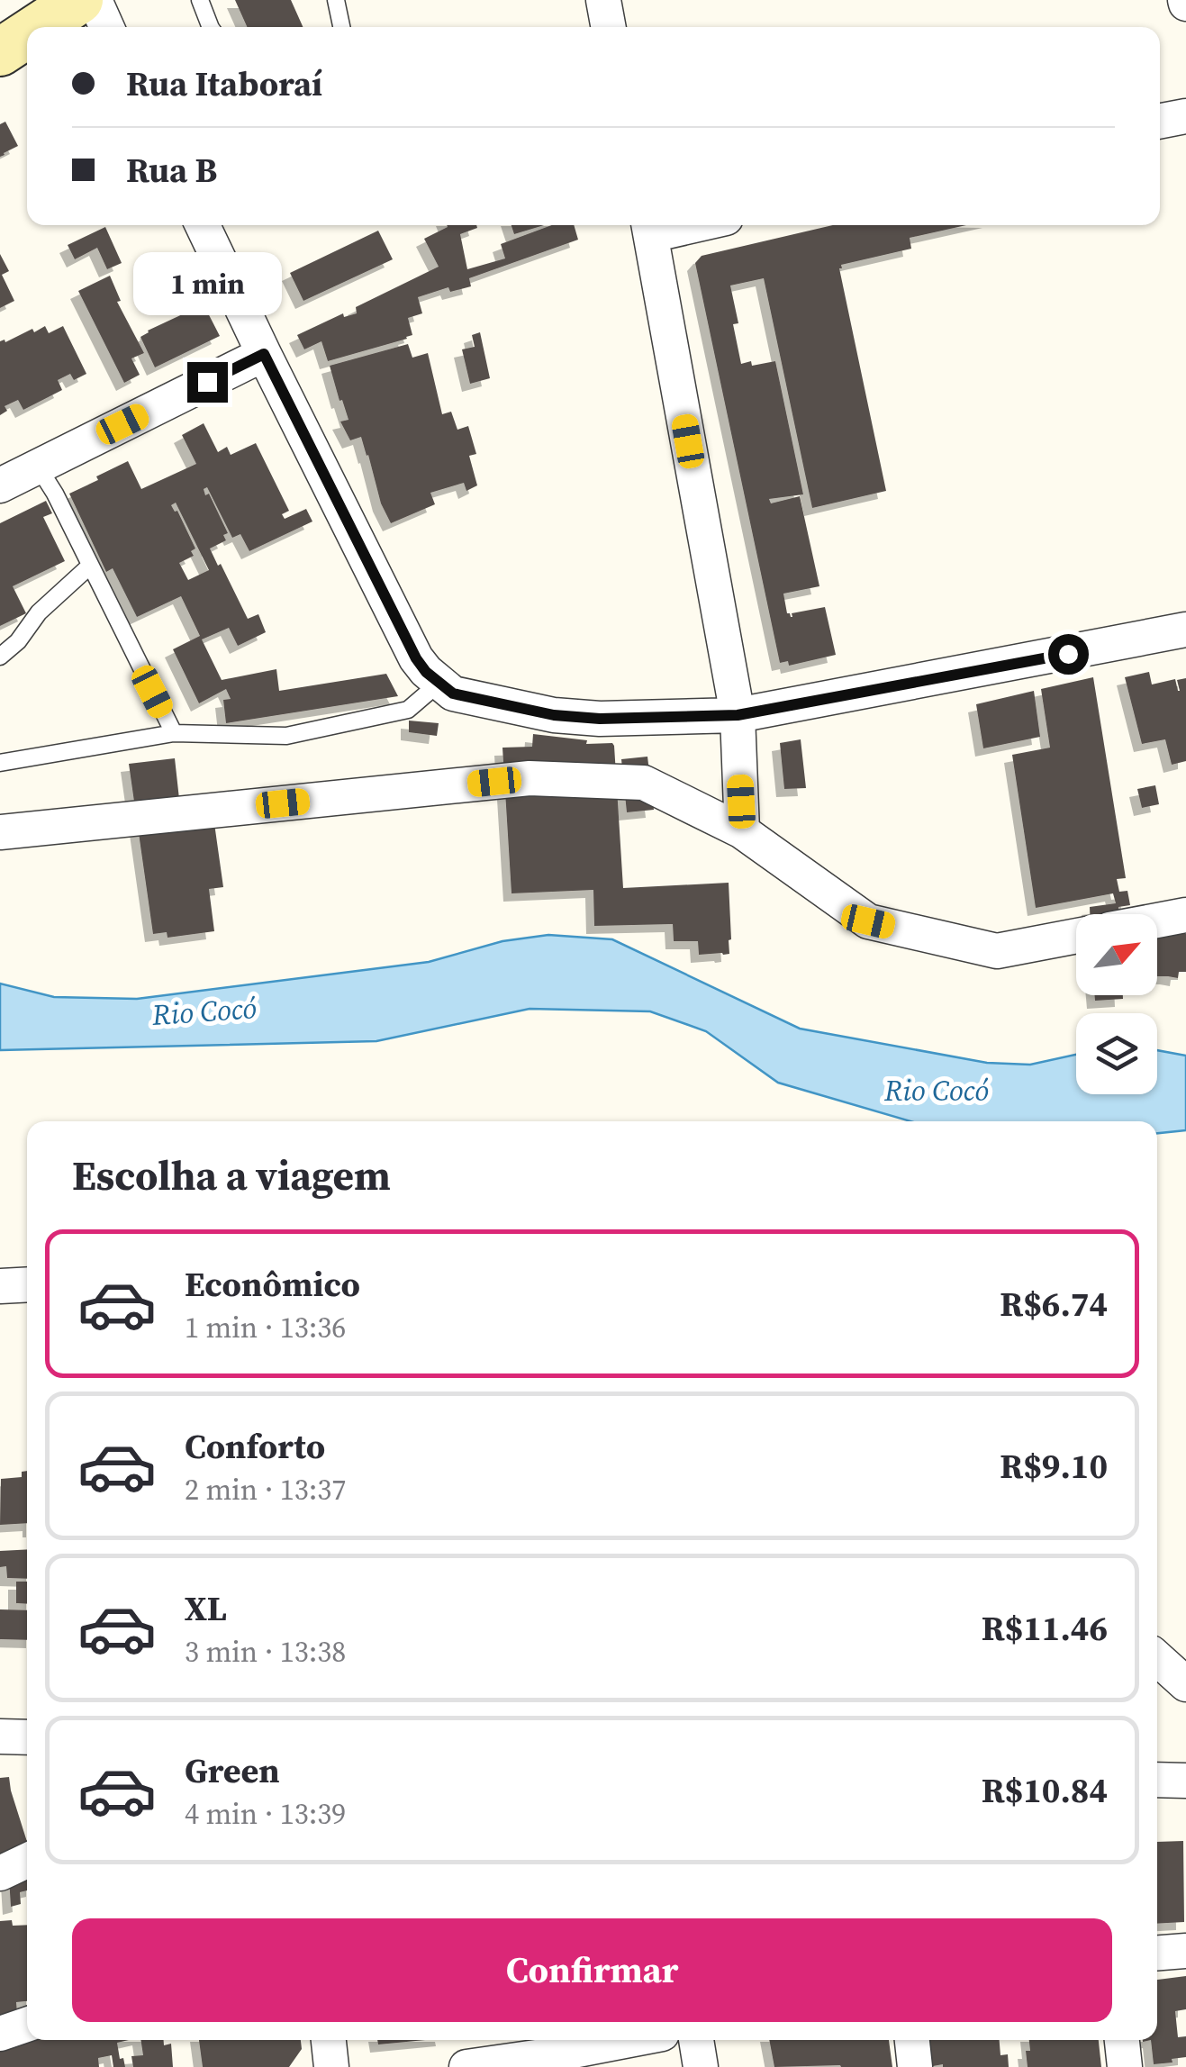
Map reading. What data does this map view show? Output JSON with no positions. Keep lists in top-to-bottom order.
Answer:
{
  "water": ["Rio Cocó"],
  "north": "top right",
  "page": {
    "banner": ["Rua Itaboraí", "Rua B"],
    "bubble": "1 min",
    "heading": "Escolha a viagem",
    "list": [
      {
        "name": "Econômico",
        "note": "1 min · 13:36",
        "value": "R$6.74"
      },
      {
        "name": "Conforto",
        "note": "2 min · 13:37",
        "value": "R$9.10"
      },
      {
        "name": "XL",
        "note": "3 min · 13:38",
        "value": "R$11.46"
      },
      {
        "name": "Green",
        "note": "4 min · 13:39",
        "value": "R$10.84"
      }
    ],
    "buttons": "Confirmar"
  }
}
